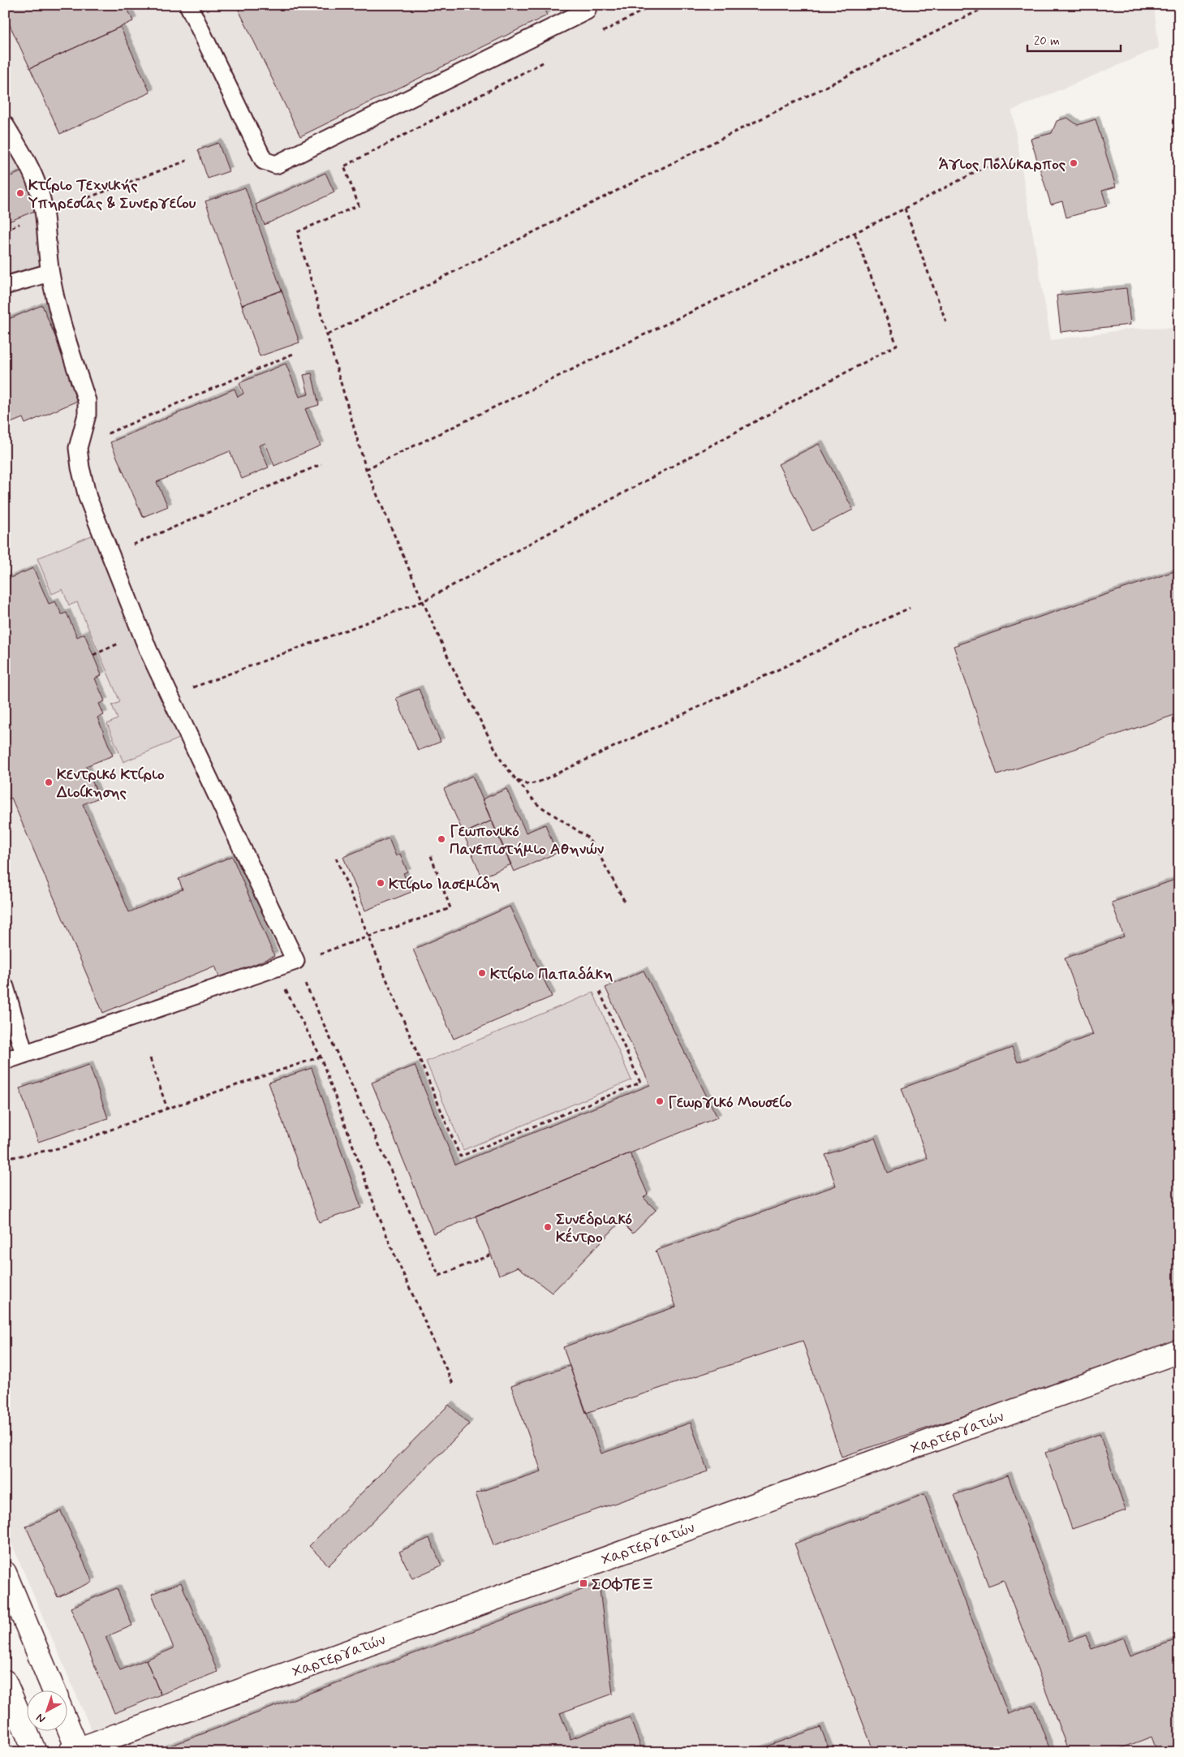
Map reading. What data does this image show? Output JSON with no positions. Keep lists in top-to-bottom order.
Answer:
{
  "streets": {
    "street": ["Χαρτεργατών"]
  },
  "places": {
    "other": [
      "Άγιος Πολύκαρπος",
      "Κτίριο Τεχνικής Υπηρεσίας & Συνεργείου",
      "Κεντρικό Κτίριο Διοίκησης",
      "Γεωπονικό Πανεπιστήμιο Αθηνών",
      "Κτίριο Ιασεμίδη",
      "Κτίριο Παπαδάκη",
      "Γεωργικό Μουσείο",
      "Συνεδριακό Κέντρο"
    ],
    "transit": ["ΣΟΦΤΕΞ"]
  },
  "scale_bar": "20 m",
  "north": "bottom left"
}
